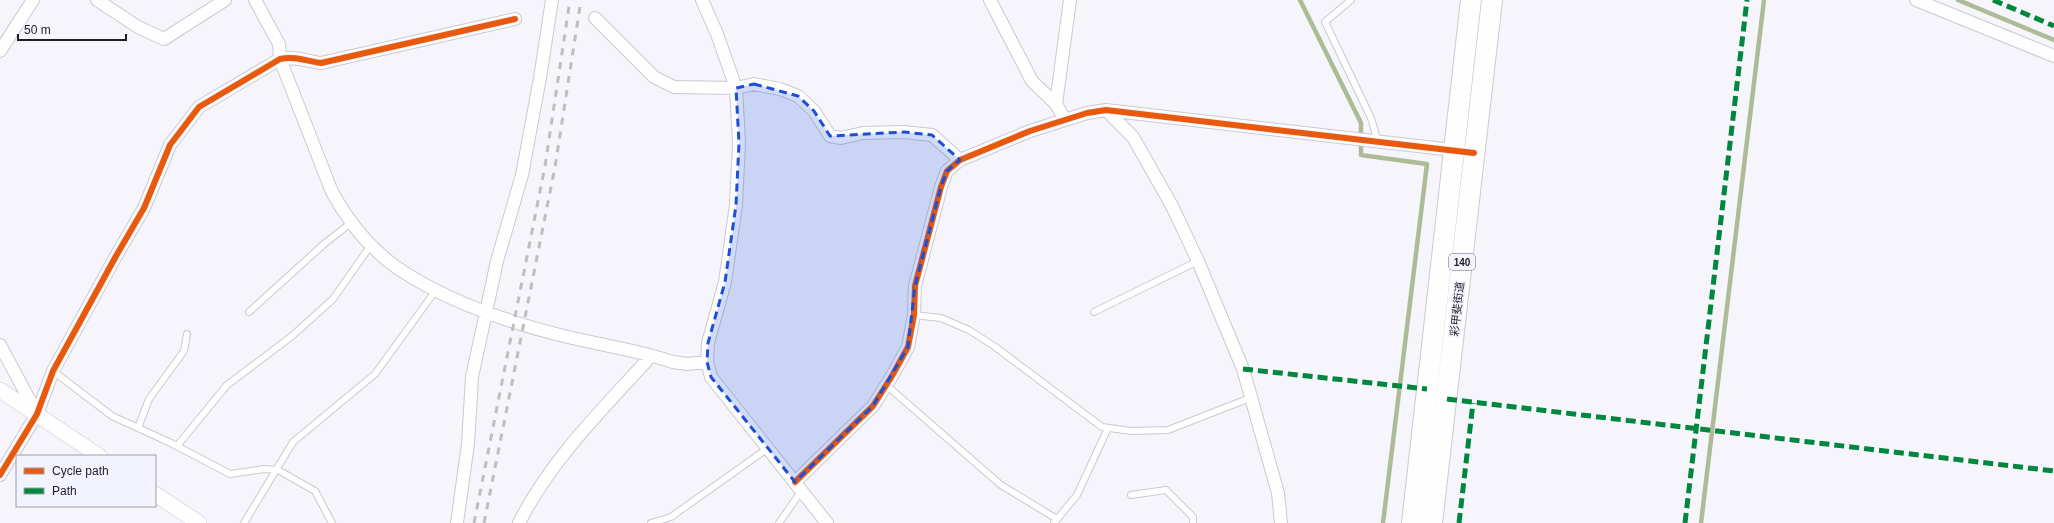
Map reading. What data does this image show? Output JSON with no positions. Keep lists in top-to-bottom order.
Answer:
{
  "streets": {
    "highway": ["140", "彩甲斐街道"]
  },
  "legend": ["Cycle path", "Path"],
  "scale_bar": "50 m"
}
